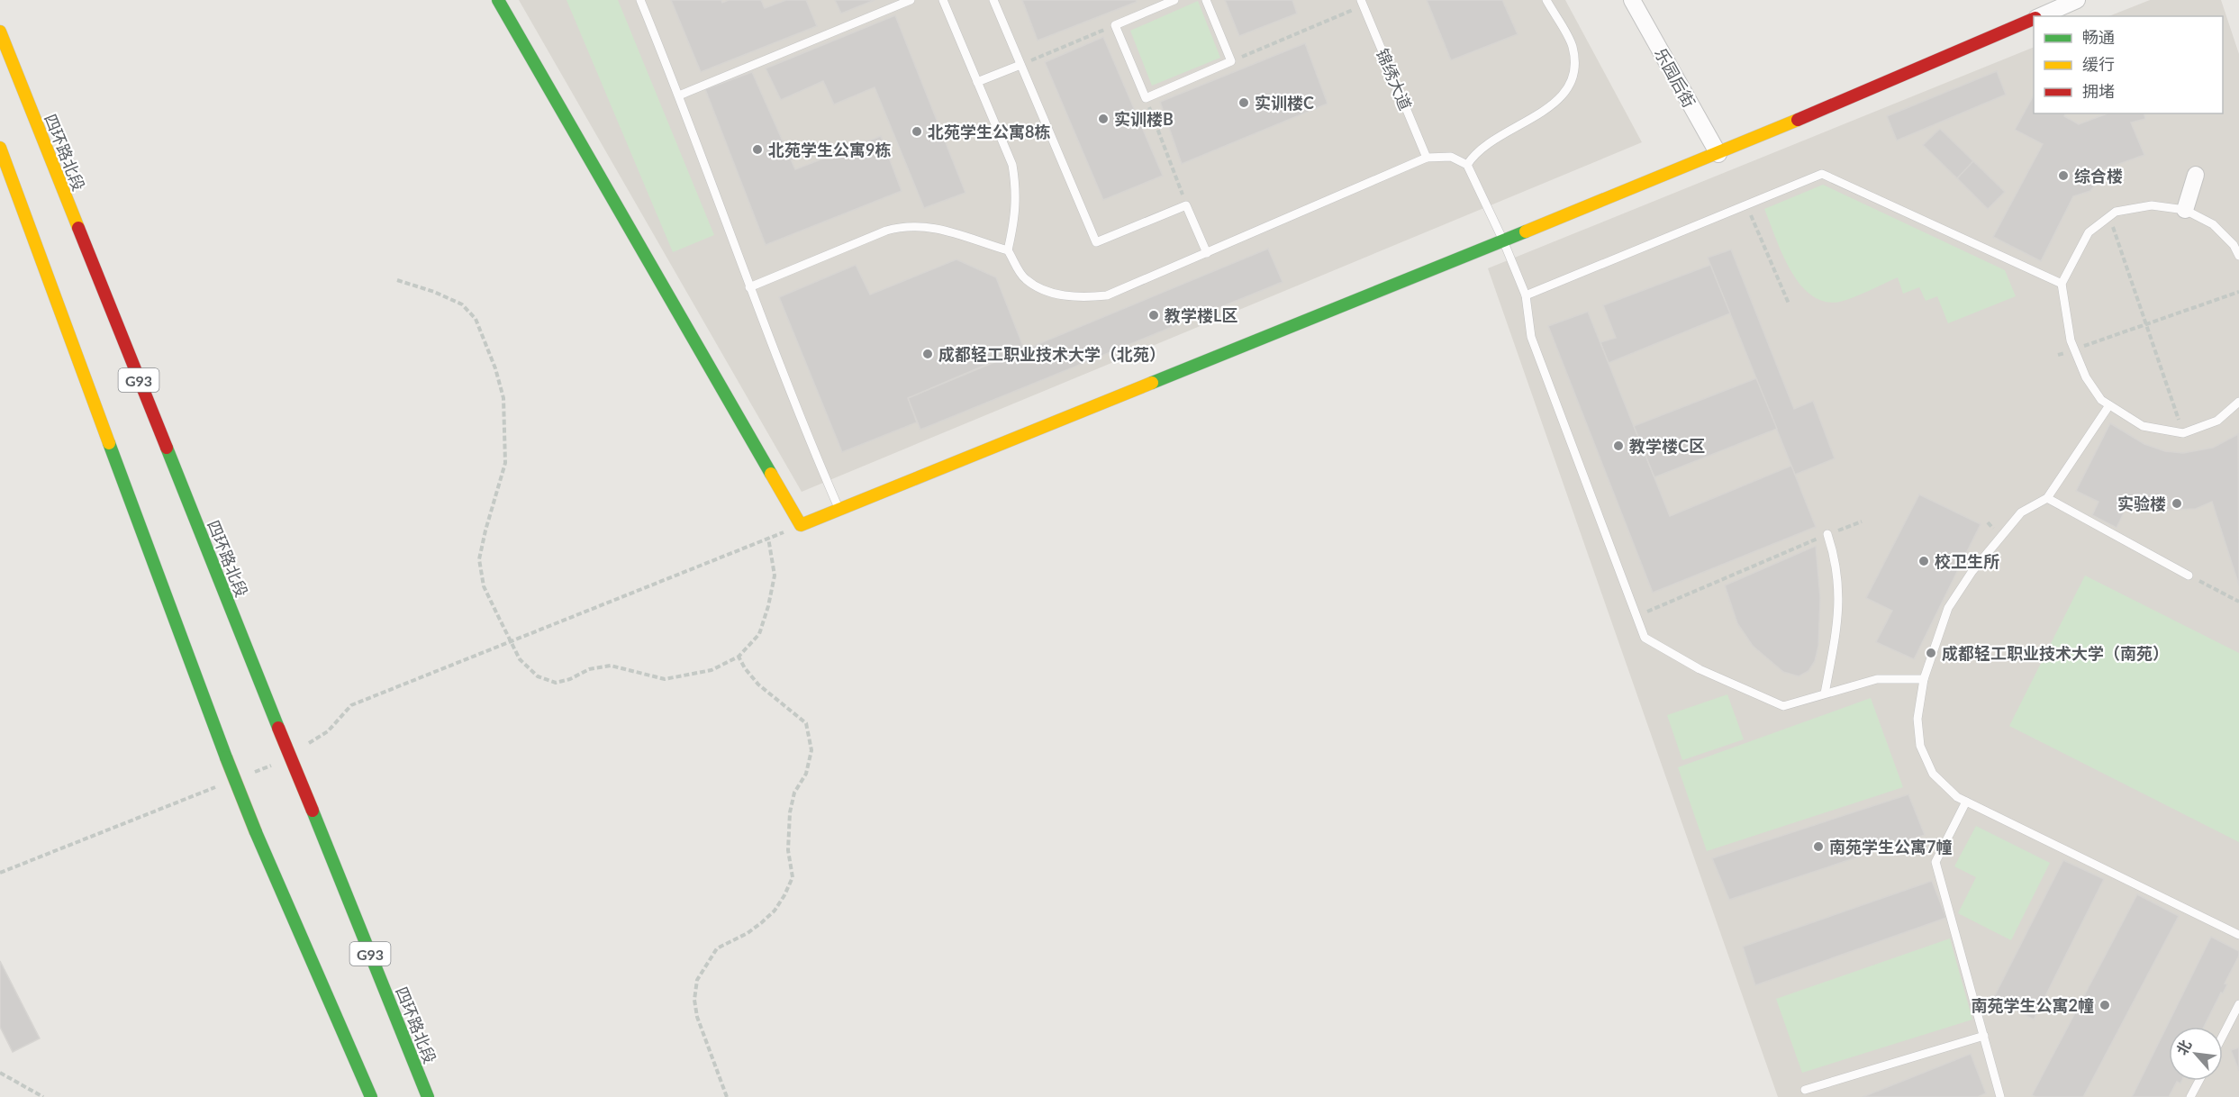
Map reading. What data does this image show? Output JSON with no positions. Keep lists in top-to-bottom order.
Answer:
{
  "streets": {
    "main road": ["四环路北段", "G93"],
    "street": ["乐园后街"],
    "lane": ["锦绣大道"]
  },
  "places": [
    "实训楼C",
    "实训楼B",
    "北苑学生公寓8栋",
    "北苑学生公寓9栋",
    "综合楼",
    "教学楼L区",
    "成都轻工职业技术大学（北苑）",
    "教学楼C区",
    "实验楼",
    "校卫生所",
    "成都轻工职业技术大学（南苑）",
    "南苑学生公寓7幢",
    "南苑学生公寓2幢"
  ],
  "legend": ["畅通", "缓行", "拥堵"],
  "north": "top left"
}
